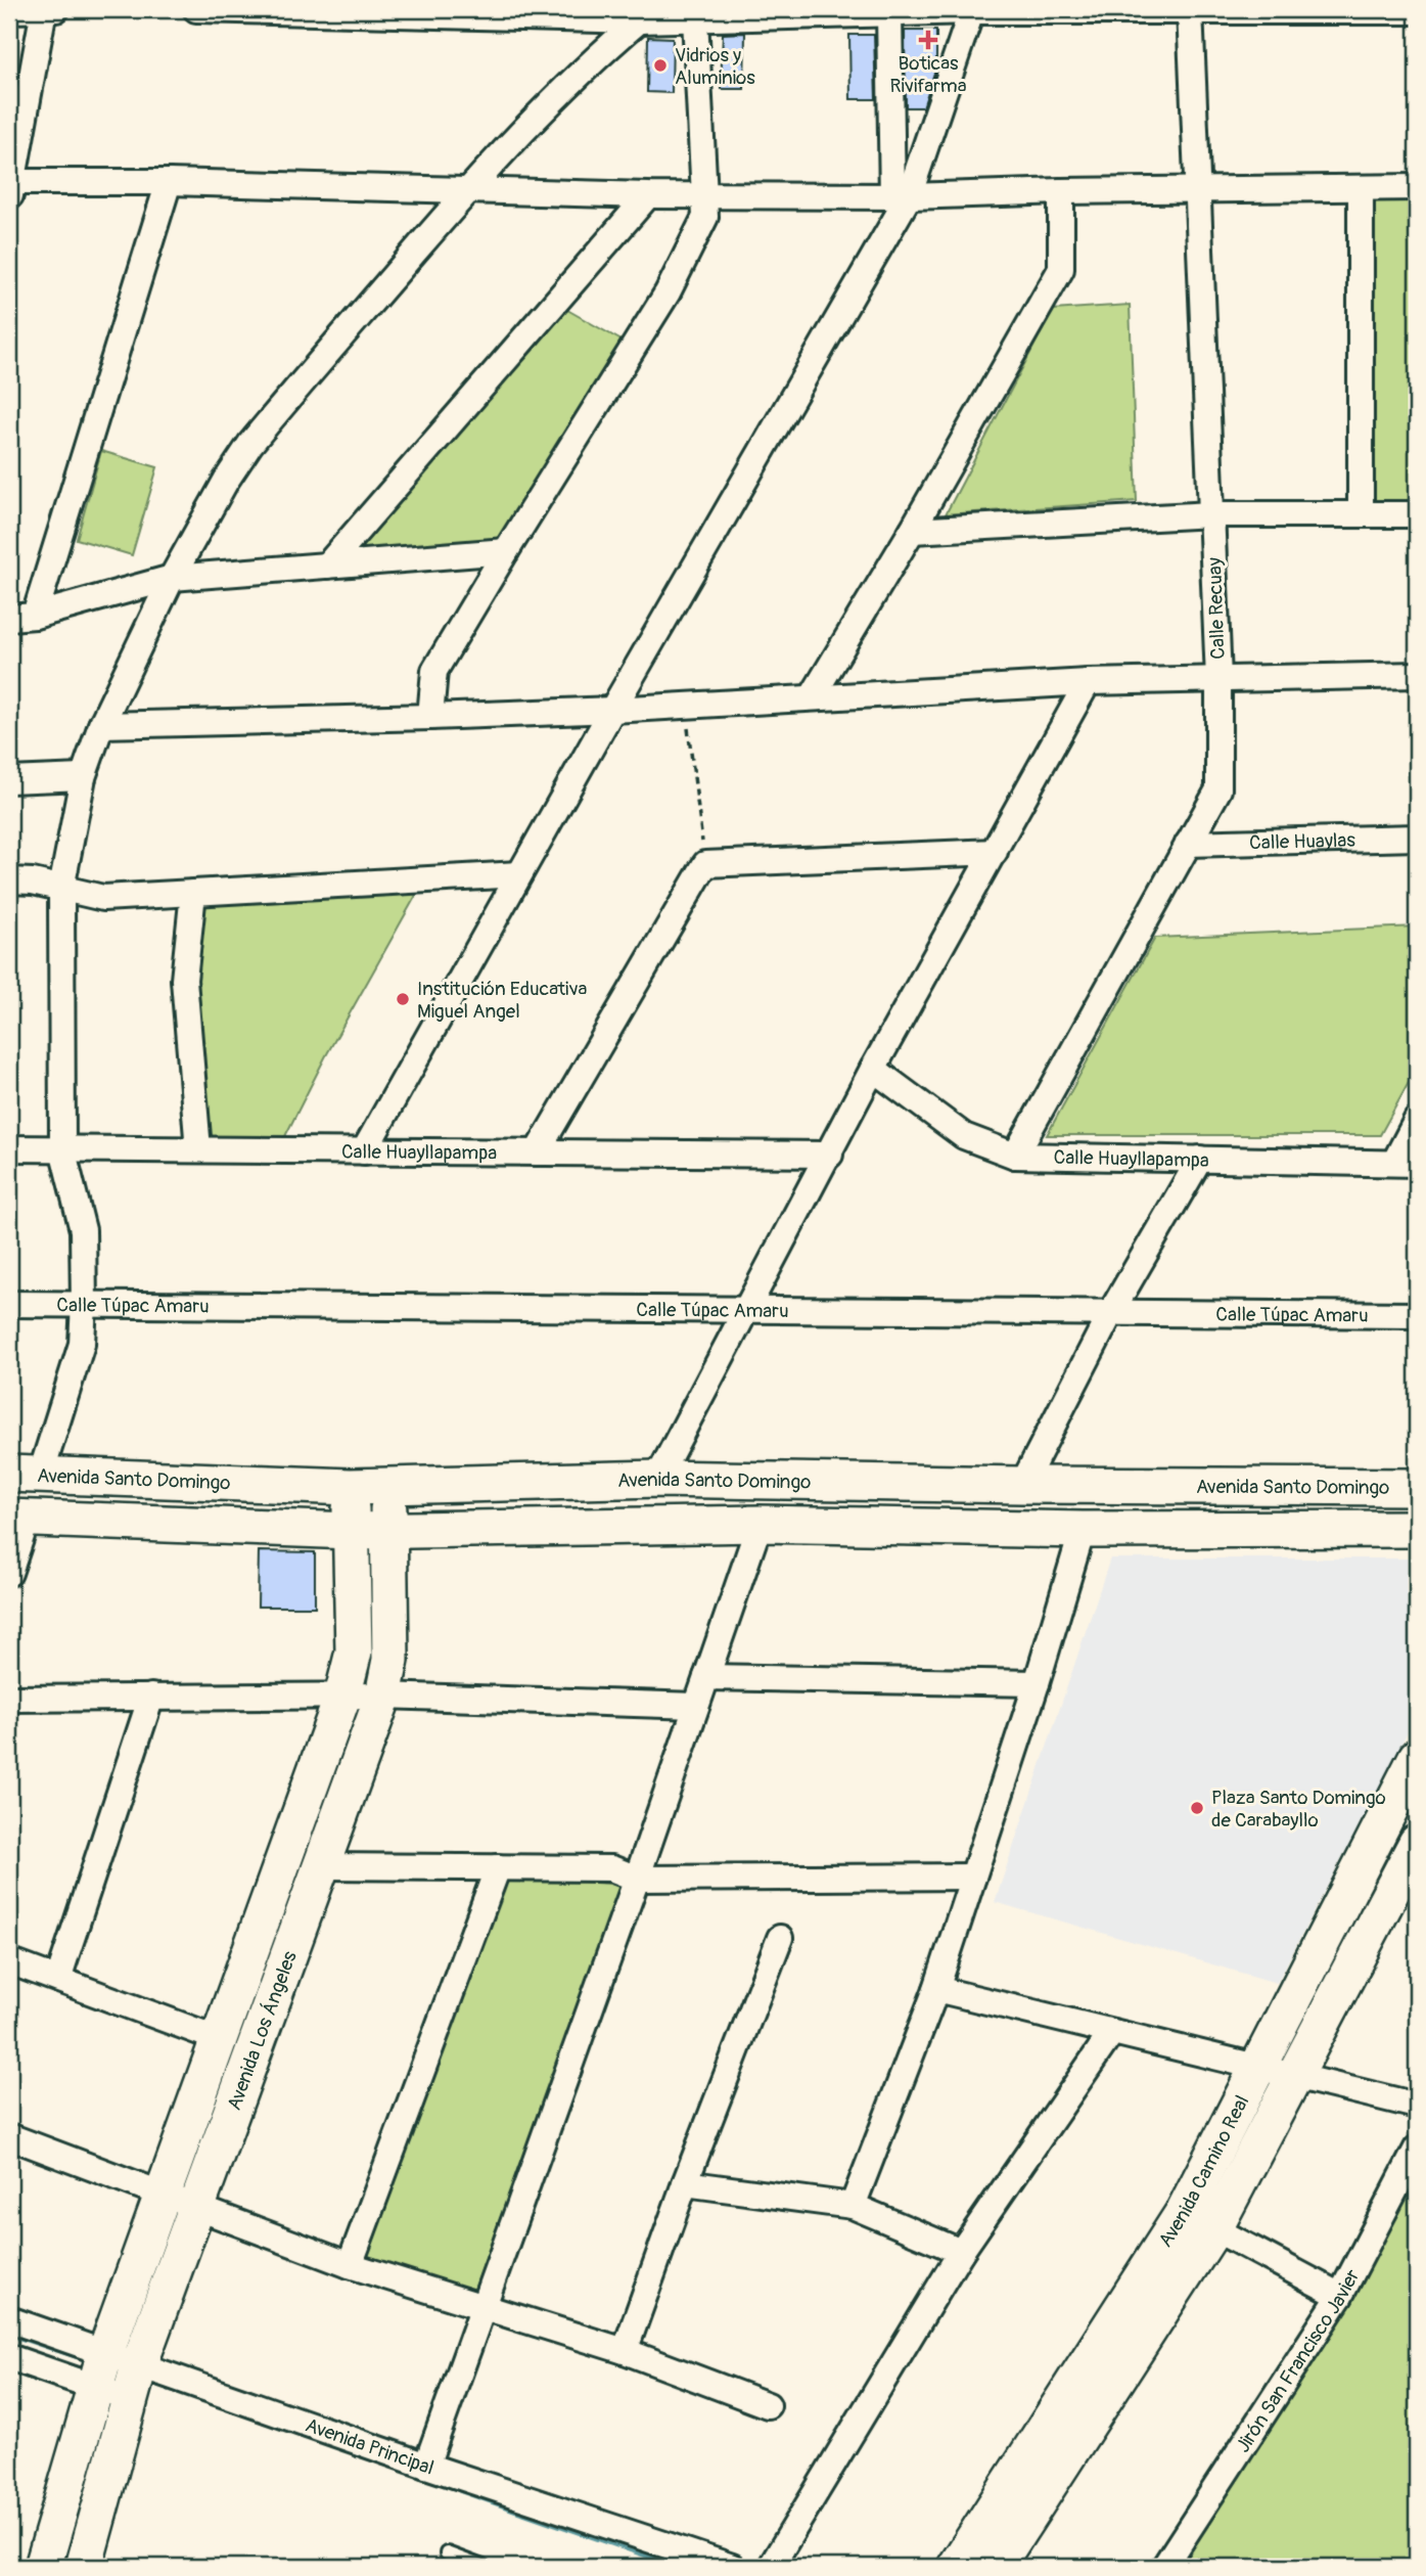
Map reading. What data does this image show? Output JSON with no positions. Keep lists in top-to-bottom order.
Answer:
{
  "streets": {
    "street": [
      "Calle Recuay",
      "Calle Huaylas",
      "Calle Huayllapampa",
      "Calle Túpac Amaru",
      "Avenida Santo Domingo",
      "Avenida Los Ángeles",
      "Avenida Camino Real",
      "Jirón San Francisco Javier",
      "Avenida Principal"
    ]
  },
  "crossings": [
    ["Calle Recuay", "Calle Huaylas"],
    ["Calle Recuay", "Calle Huayllapampa"],
    ["Avenida Santo Domingo", "Avenida Los Ángeles"],
    ["Avenida Los Ángeles", "Avenida Principal"]
  ],
  "places": {
    "health": ["Boticas Rivifarma"],
    "other": ["Vidrios y Aluminios", "Institución Educativa Miguel Angel", "Plaza Santo Domingo de Carabayllo"]
  }
}
